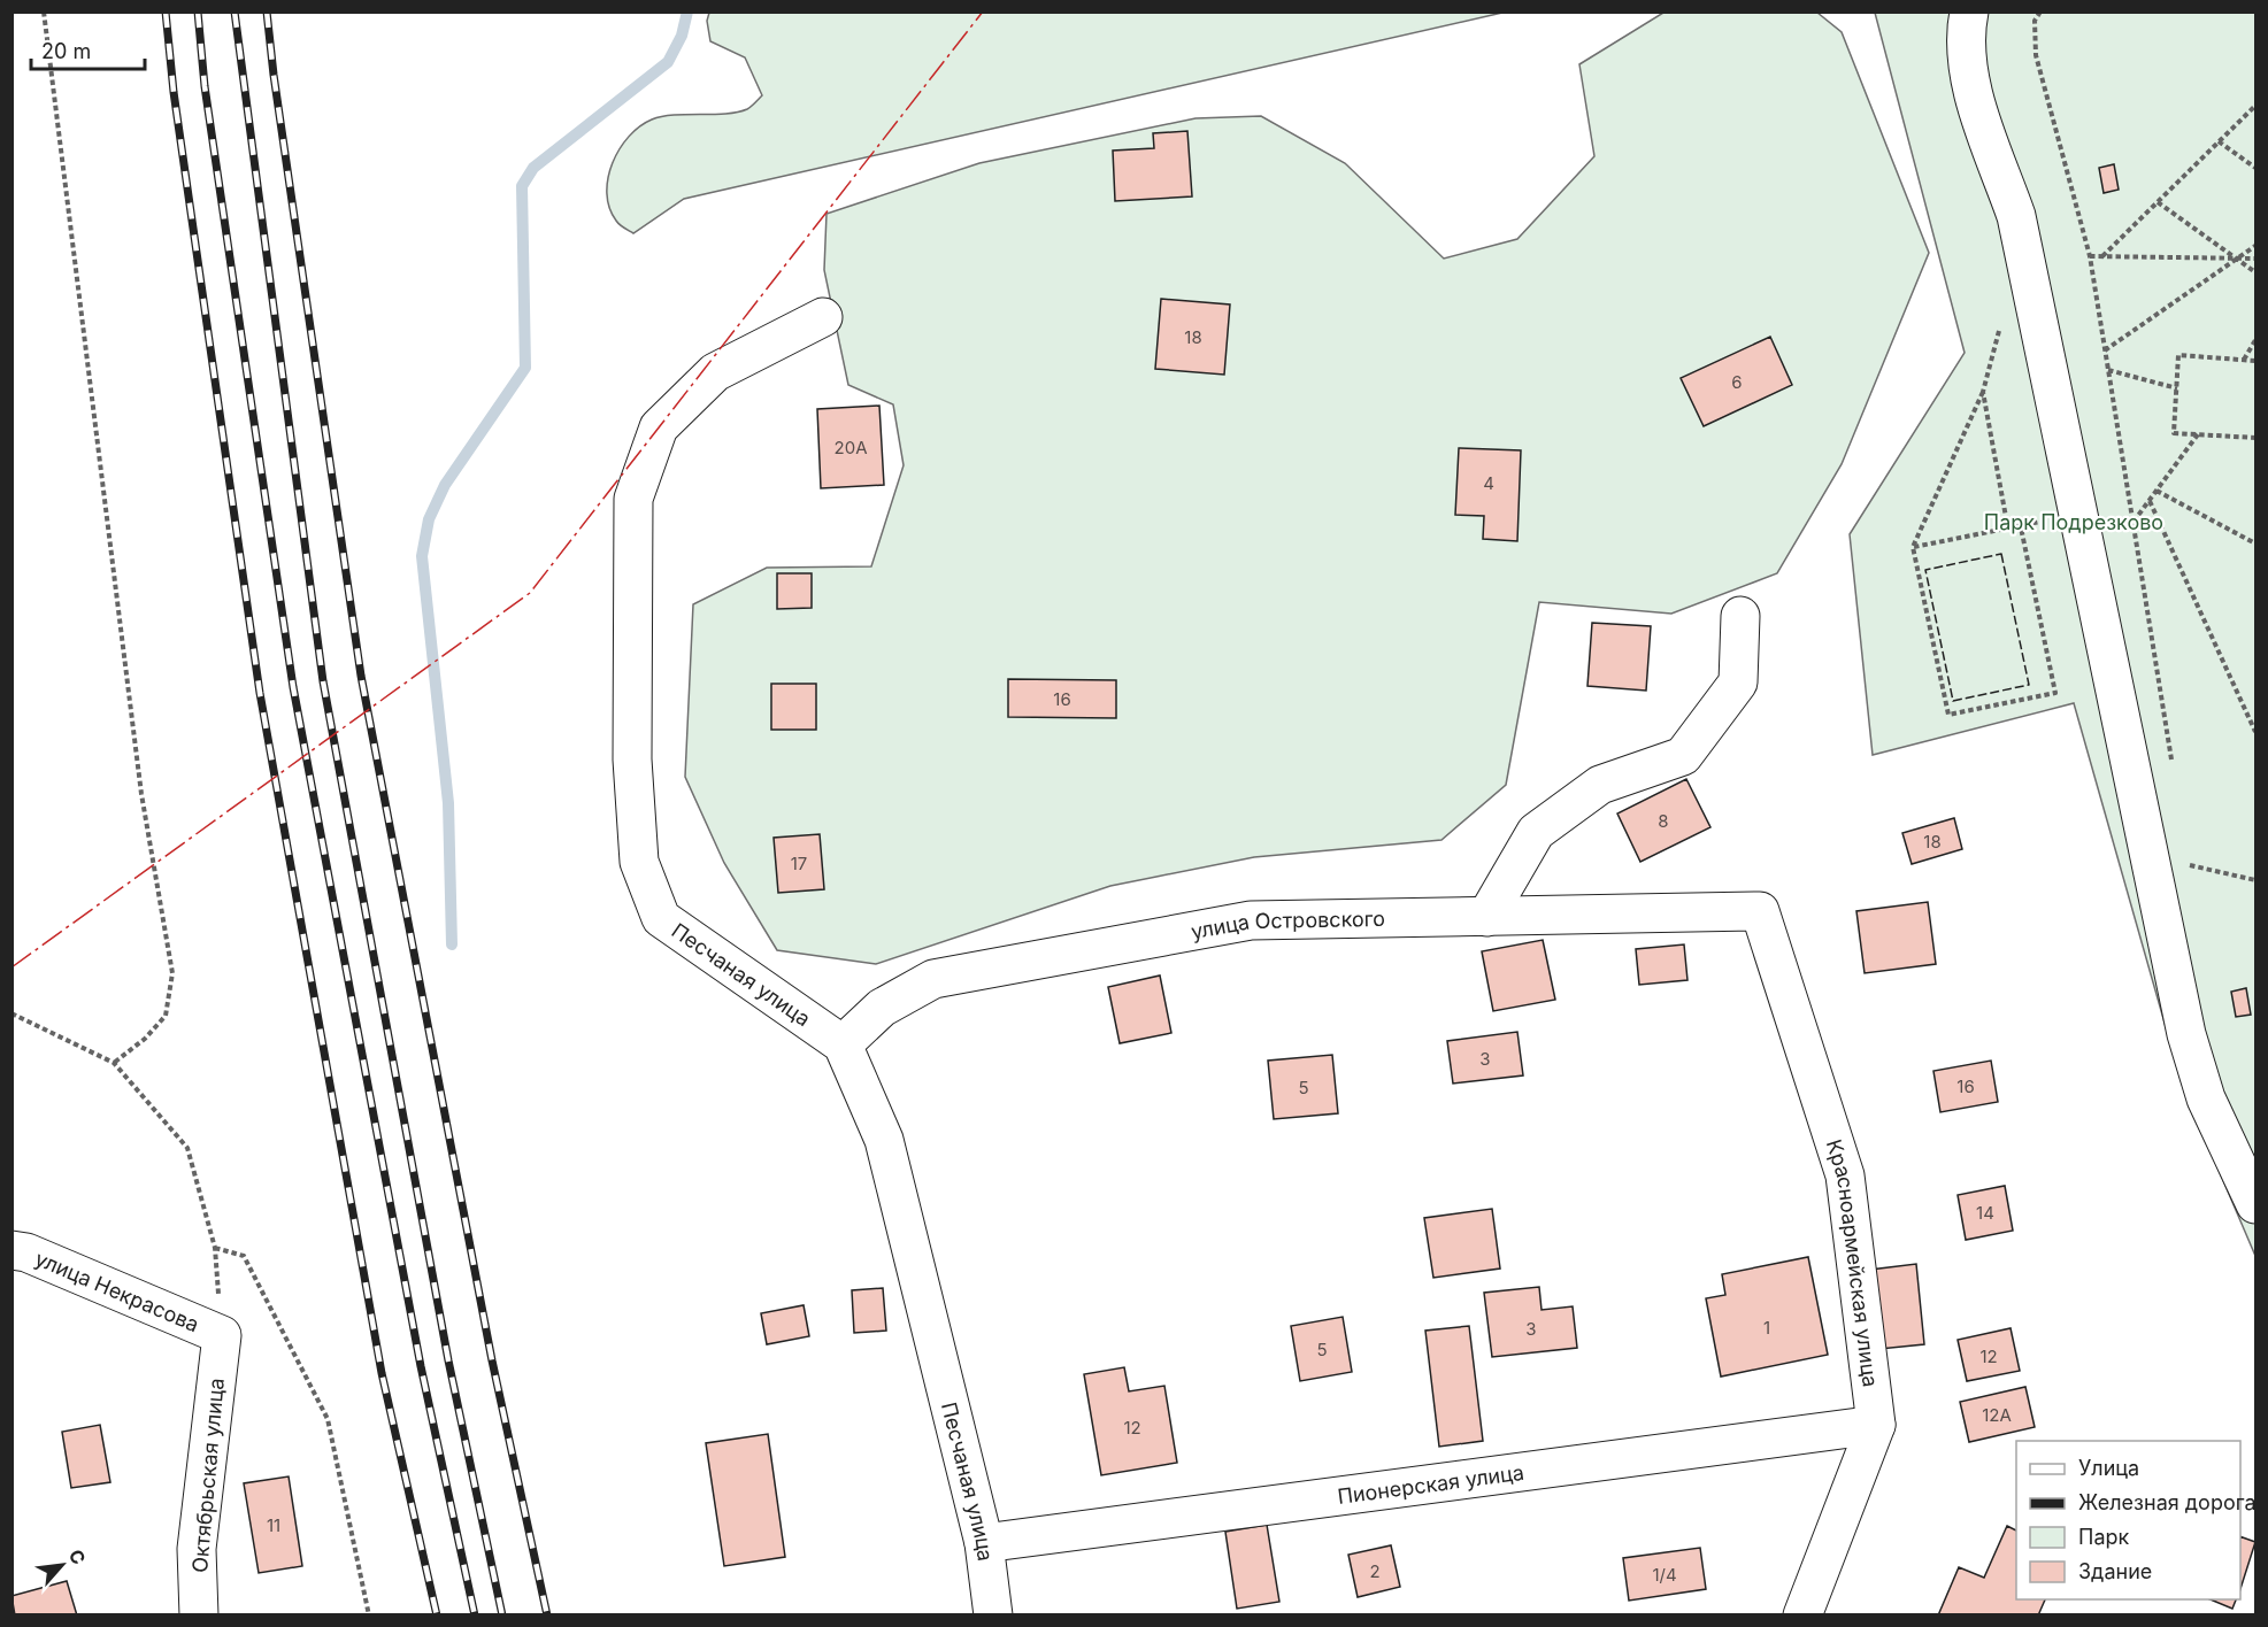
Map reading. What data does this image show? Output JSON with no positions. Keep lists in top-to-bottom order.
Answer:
{
  "streets": {
    "street": [
      "улица Островского",
      "Песчаная улица",
      "Красноармейская улица",
      "улица Некрасова",
      "Октябрьская улица",
      "Пионерская улица"
    ]
  },
  "crossings": [
    ["улица Островского", "Песчаная улица"],
    ["улица Островского", "Красноармейская улица"],
    ["Песчаная улица", "Пионерская улица"],
    ["Красноармейская улица", "Пионерская улица"],
    ["улица Некрасова", "Октябрьская улица"]
  ],
  "parks": ["Парк Подрезково"],
  "house_numbers": [
    "18",
    "6",
    "20А",
    "4",
    "16",
    "8",
    "18",
    "17",
    "3",
    "16",
    "5",
    "14",
    "1",
    "3",
    "5",
    "12",
    "12А",
    "12",
    "11",
    "2",
    "1/4"
  ],
  "legend": [
    "Улица",
    "Железная дорога",
    "Парк",
    "Здание"
  ],
  "scale_bar": "20 m",
  "north": "top right"
}
